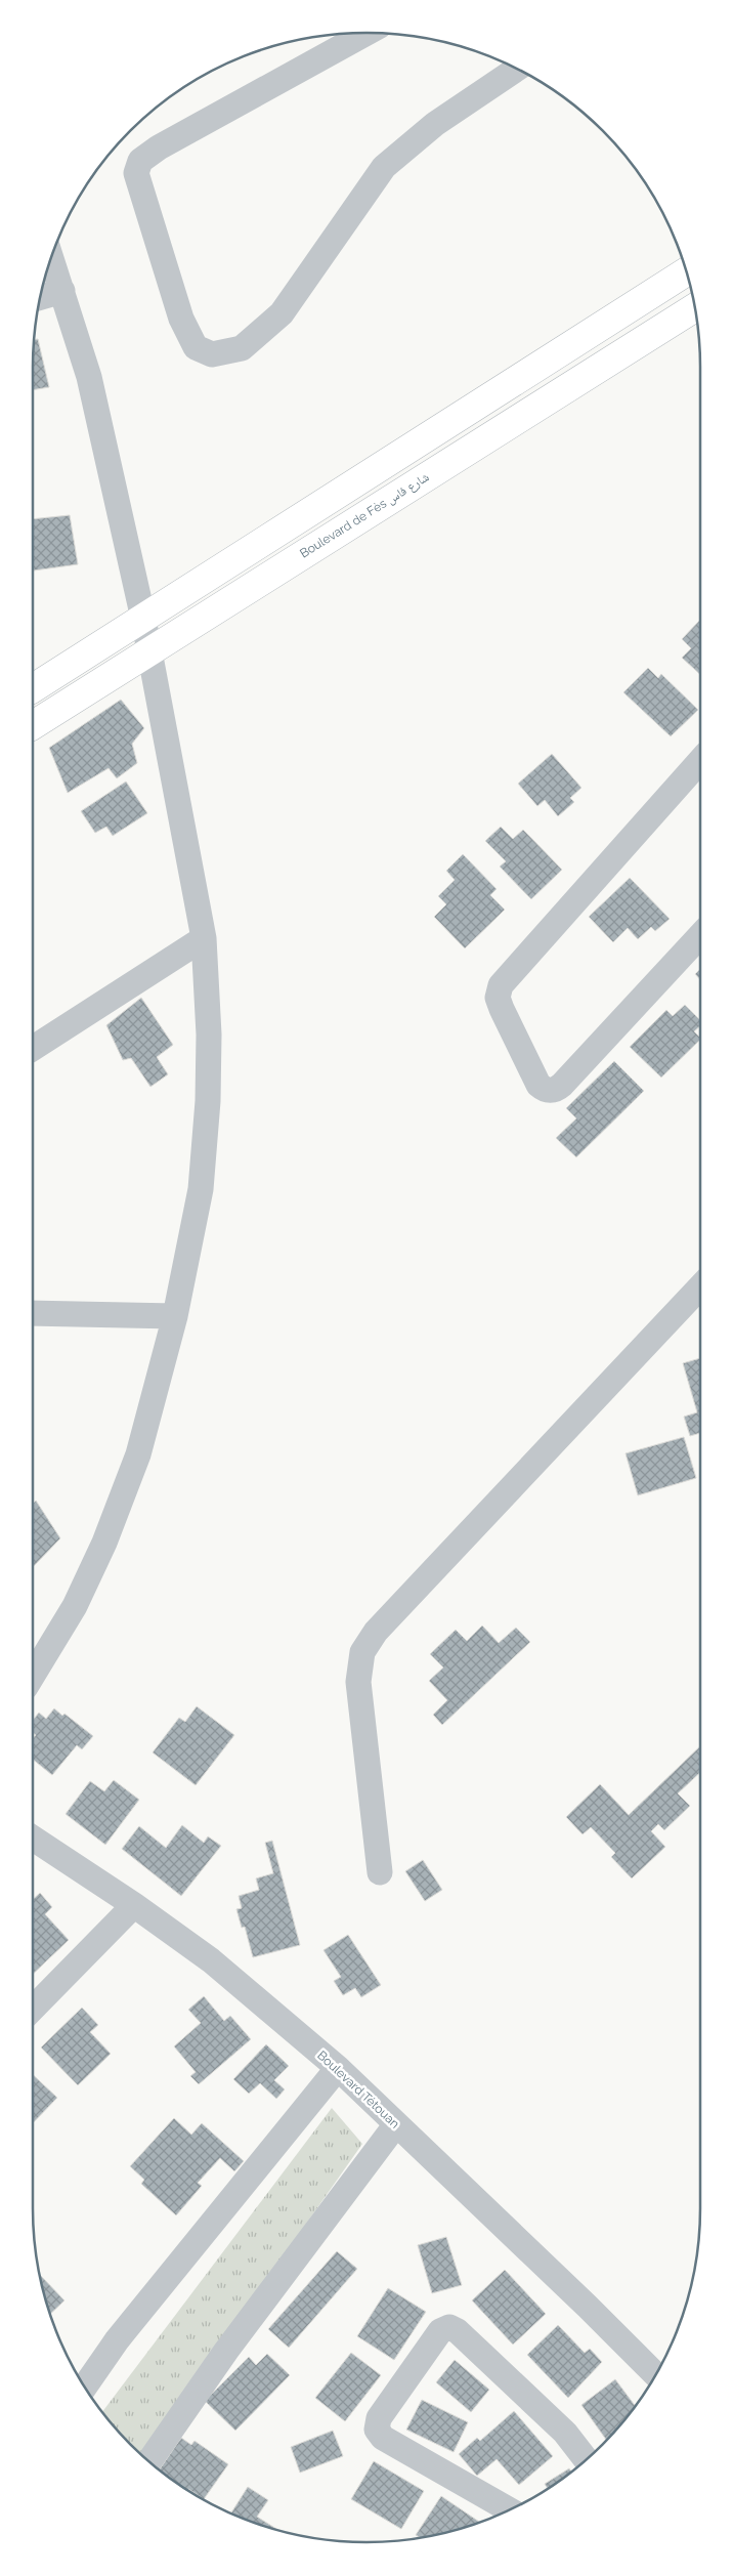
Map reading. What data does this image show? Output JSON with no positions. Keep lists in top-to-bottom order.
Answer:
{
  "streets": {
    "main road": ["Boulevard de Fès شارع فاس"],
    "street": ["Boulevard Tétouan"]
  }
}
